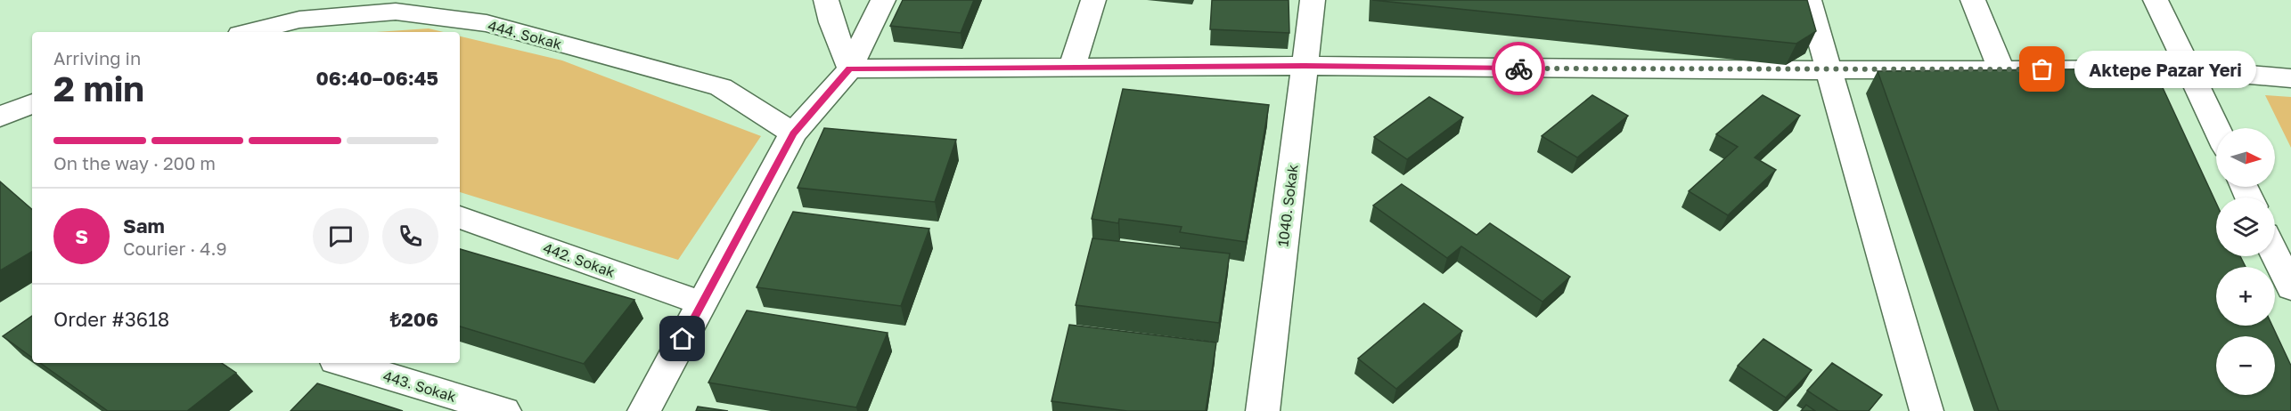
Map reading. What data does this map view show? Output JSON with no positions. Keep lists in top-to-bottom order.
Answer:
{
  "streets": {
    "street": [
      "444. Sokak",
      "1040. Sokak",
      "442. Sokak",
      "443. Sokak"
    ]
  },
  "places": ["Aktepe Pazar Yeri"],
  "north": "right",
  "page": {
    "heading": ["2 min", "Arriving in", "06:40–06:45"],
    "panel": [
      "Sam",
      "Courier · 4.9",
      "Order #3618",
      "₺206"
    ],
    "bubble": "Aktepe Pazar Yeri",
    "bar": "On the way · 200 m",
    "map_buttons": ["+", "−"],
    "round": "S"
  }
}
